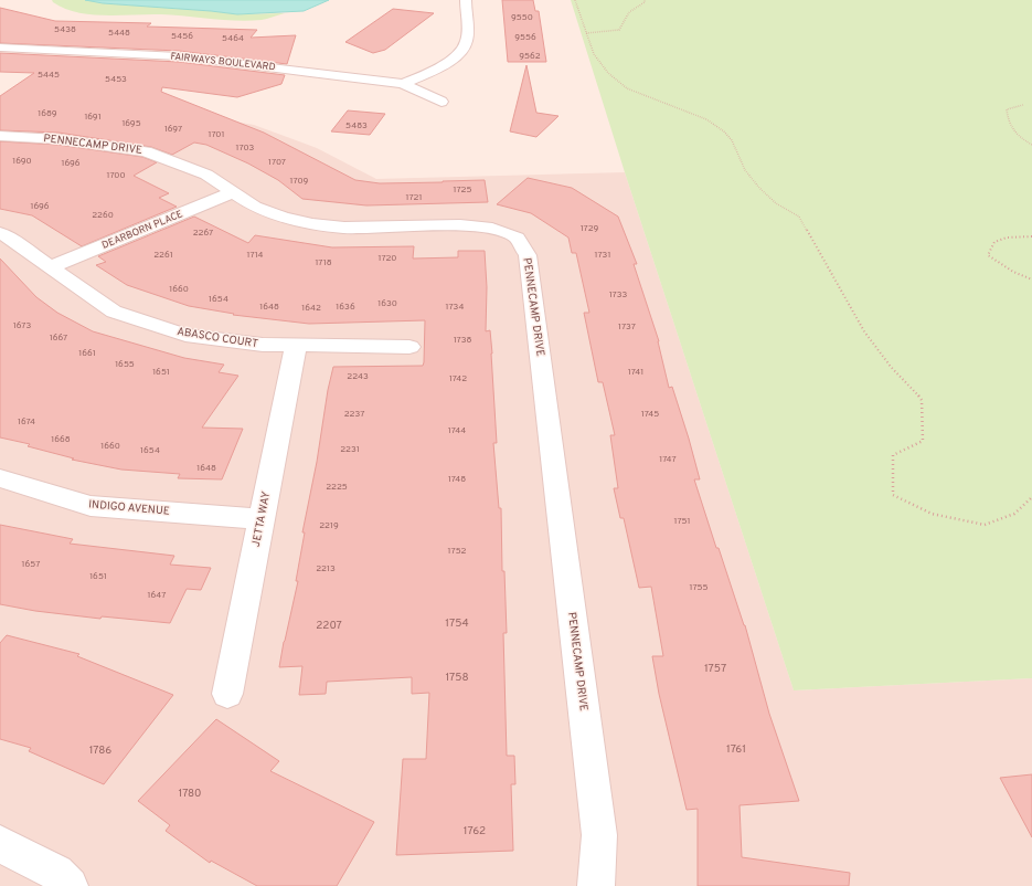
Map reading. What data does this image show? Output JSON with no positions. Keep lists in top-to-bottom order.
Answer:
{
  "streets": {
    "street": [
      "FAIRWAYS BOULEVARD",
      "PENNECAMP DRIVE",
      "DEARBORN PLACE",
      "ABASCO COURT",
      "INDIGO AVENUE",
      "JETTA WAY"
    ]
  },
  "crossings": [
    ["PENNECAMP DRIVE", "DEARBORN PLACE"],
    ["DEARBORN PLACE", "ABASCO COURT"],
    ["ABASCO COURT", "JETTA WAY"],
    ["INDIGO AVENUE", "JETTA WAY"]
  ],
  "house_numbers": [
    "9550",
    "5438",
    "5448",
    "5456",
    "9556",
    "5464",
    "9562",
    "5445",
    "5453",
    "1689",
    "1691",
    "1695",
    "5483",
    "1697",
    "1701",
    "1703",
    "1690",
    "1707",
    "1696",
    "1700",
    "1709",
    "1725",
    "1721",
    "1696",
    "2260",
    "1729",
    "2267",
    "2261",
    "1714",
    "1731",
    "1720",
    "1718",
    "1660",
    "1733",
    "1654",
    "1630",
    "1648",
    "1636",
    "1734",
    "1642",
    "1673",
    "1737",
    "1667",
    "1738",
    "1661",
    "1655",
    "1651",
    "1741",
    "2243",
    "1742",
    "2237",
    "1745",
    "1674",
    "1744",
    "1668",
    "1660",
    "2231",
    "1654",
    "1747",
    "1648",
    "1748",
    "2225",
    "1751",
    "2219",
    "1752",
    "1657",
    "2213",
    "1651",
    "1755",
    "1647",
    "1754",
    "2207",
    "1757",
    "1758",
    "1761",
    "1786",
    "1780",
    "1762"
  ]
}
